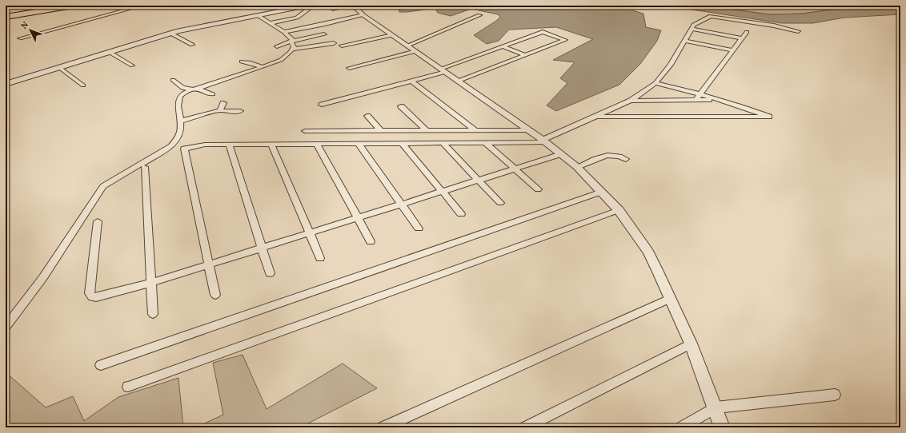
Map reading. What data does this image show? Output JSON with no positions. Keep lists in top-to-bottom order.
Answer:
{
  "north": "top left"
}
